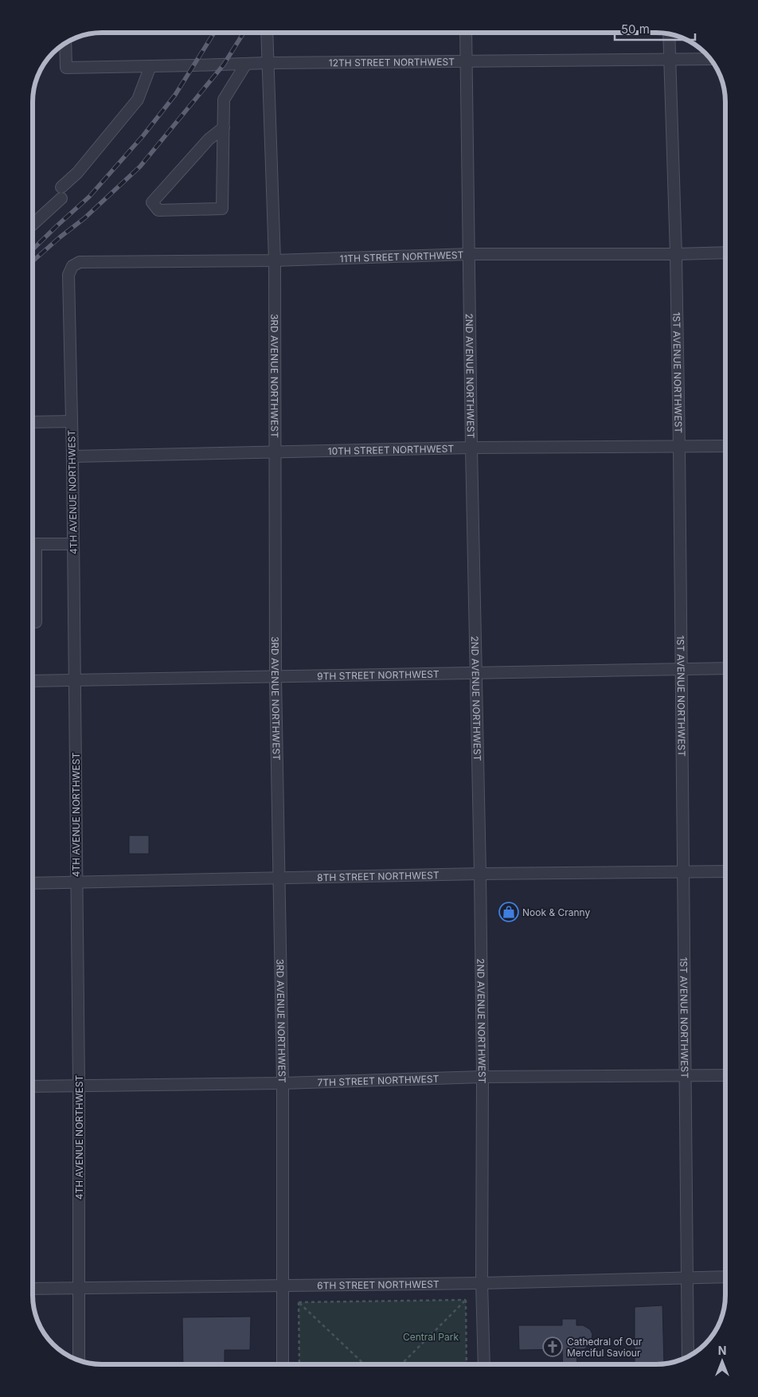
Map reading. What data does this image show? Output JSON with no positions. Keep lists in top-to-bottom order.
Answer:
{
  "streets": {
    "street": [
      "12TH STREET NORTHWEST",
      "11TH STREET NORTHWEST",
      "1ST AVENUE NORTHWEST",
      "3RD AVENUE NORTHWEST",
      "2ND AVENUE NORTHWEST",
      "10TH STREET NORTHWEST",
      "4TH AVENUE NORTHWEST",
      "9TH STREET NORTHWEST",
      "8TH STREET NORTHWEST",
      "7TH STREET NORTHWEST",
      "6TH STREET NORTHWEST"
    ]
  },
  "crossings": [
    ["12TH STREET NORTHWEST", "1ST AVENUE NORTHWEST"],
    ["12TH STREET NORTHWEST", "3RD AVENUE NORTHWEST"],
    ["12TH STREET NORTHWEST", "2ND AVENUE NORTHWEST"],
    ["11TH STREET NORTHWEST", "1ST AVENUE NORTHWEST"],
    ["11TH STREET NORTHWEST", "3RD AVENUE NORTHWEST"],
    ["11TH STREET NORTHWEST", "2ND AVENUE NORTHWEST"],
    ["11TH STREET NORTHWEST", "4TH AVENUE NORTHWEST"],
    ["1ST AVENUE NORTHWEST", "10TH STREET NORTHWEST"],
    ["1ST AVENUE NORTHWEST", "9TH STREET NORTHWEST"],
    ["1ST AVENUE NORTHWEST", "8TH STREET NORTHWEST"],
    ["1ST AVENUE NORTHWEST", "7TH STREET NORTHWEST"],
    ["1ST AVENUE NORTHWEST", "6TH STREET NORTHWEST"],
    ["3RD AVENUE NORTHWEST", "10TH STREET NORTHWEST"],
    ["3RD AVENUE NORTHWEST", "9TH STREET NORTHWEST"],
    ["3RD AVENUE NORTHWEST", "8TH STREET NORTHWEST"],
    ["3RD AVENUE NORTHWEST", "7TH STREET NORTHWEST"],
    ["3RD AVENUE NORTHWEST", "6TH STREET NORTHWEST"],
    ["2ND AVENUE NORTHWEST", "10TH STREET NORTHWEST"],
    ["2ND AVENUE NORTHWEST", "9TH STREET NORTHWEST"],
    ["2ND AVENUE NORTHWEST", "8TH STREET NORTHWEST"],
    ["2ND AVENUE NORTHWEST", "7TH STREET NORTHWEST"],
    ["2ND AVENUE NORTHWEST", "6TH STREET NORTHWEST"],
    ["10TH STREET NORTHWEST", "4TH AVENUE NORTHWEST"],
    ["4TH AVENUE NORTHWEST", "9TH STREET NORTHWEST"],
    ["4TH AVENUE NORTHWEST", "8TH STREET NORTHWEST"],
    ["4TH AVENUE NORTHWEST", "7TH STREET NORTHWEST"],
    ["4TH AVENUE NORTHWEST", "6TH STREET NORTHWEST"]
  ],
  "parks": ["Central Park"],
  "places": {
    "shop": ["Nook & Cranny"],
    "church": ["Cathedral of Our Merciful Saviour"]
  },
  "scale_bar": "50 m",
  "north": "top"
}
